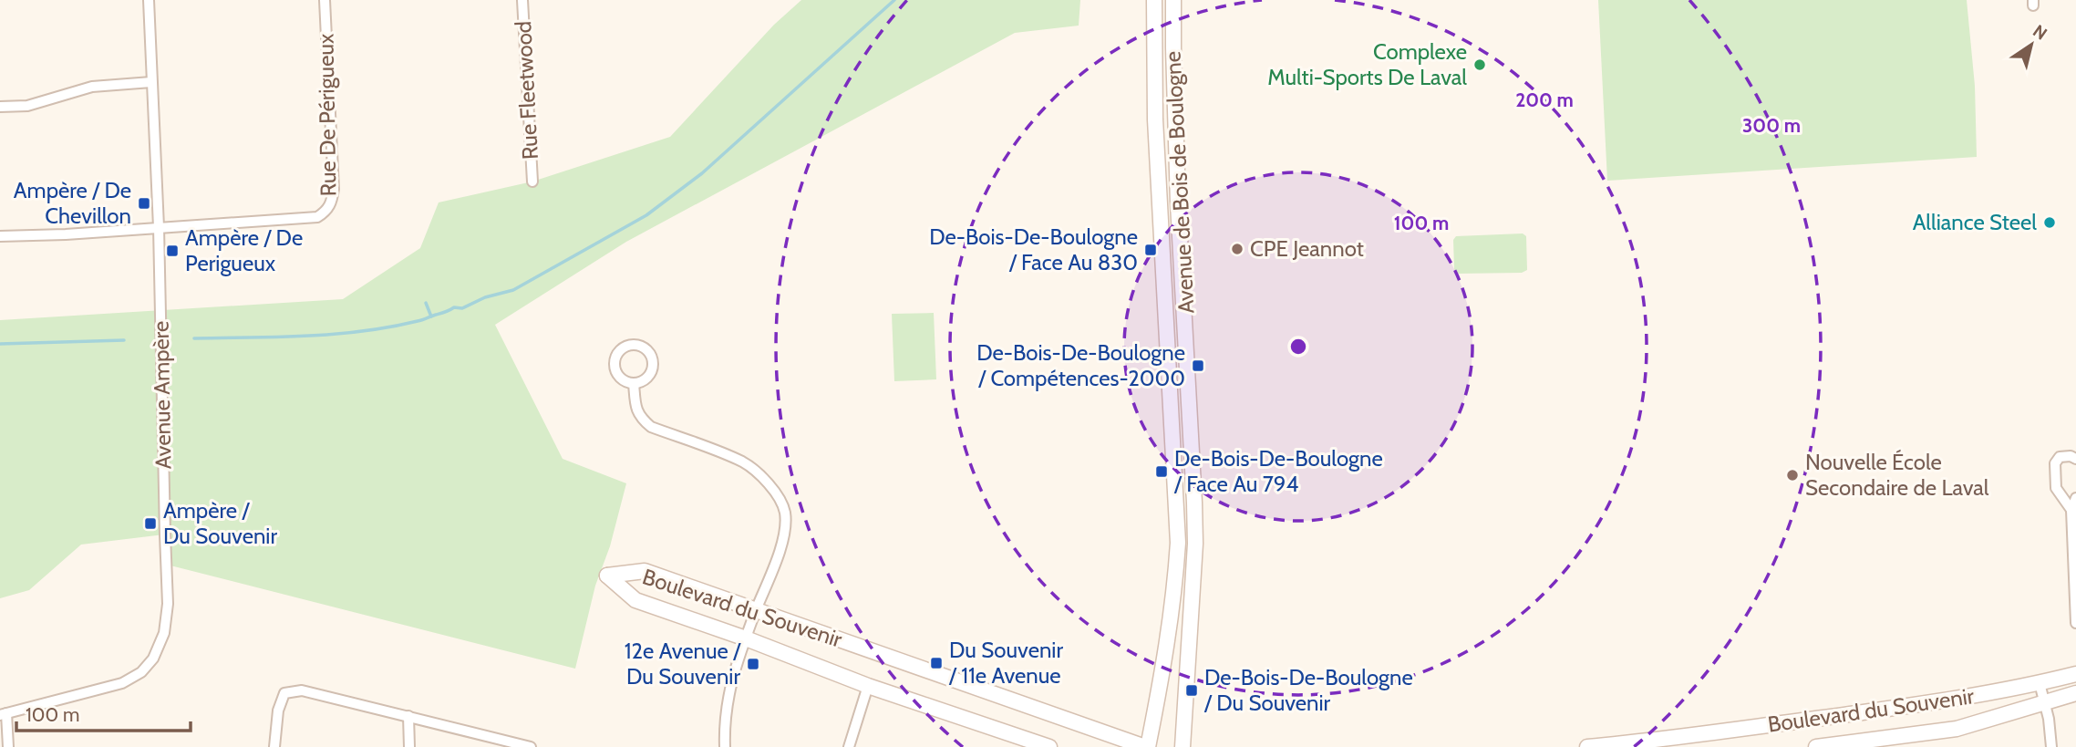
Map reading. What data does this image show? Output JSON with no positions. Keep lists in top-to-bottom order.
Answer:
{
  "streets": {
    "street": [
      "Rue Fleetwood",
      "Rue De Périgueux",
      "Avenue de Bois de Boulogne",
      "Avenue Ampère",
      "Boulevard du Souvenir"
    ]
  },
  "crossings": [
    ["Rue De Périgueux", "Avenue Ampère"],
    ["Avenue de Bois de Boulogne", "Boulevard du Souvenir"]
  ],
  "places": {
    "other": [
      "Complexe Multi-Sports De Laval",
      "Alliance Steel",
      "CPE Jeannot",
      "Nouvelle École Secondaire de Laval"
    ],
    "transit": [
      "Ampère / De Chevillon",
      "De-Bois-De-Boulogne / Face Au 830",
      "Ampère / De Perigueux",
      "De-Bois-De-Boulogne / Compétences-2000",
      "De-Bois-De-Boulogne / Face Au 794",
      "Ampère / Du Souvenir",
      "Du Souvenir / 11e Avenue",
      "12e Avenue / Du Souvenir",
      "De-Bois-De-Boulogne / Du Souvenir"
    ]
  },
  "scale_bar": "100 m",
  "north": "top right",
  "rings": ["200 m", "300 m", "100 m"]
}
